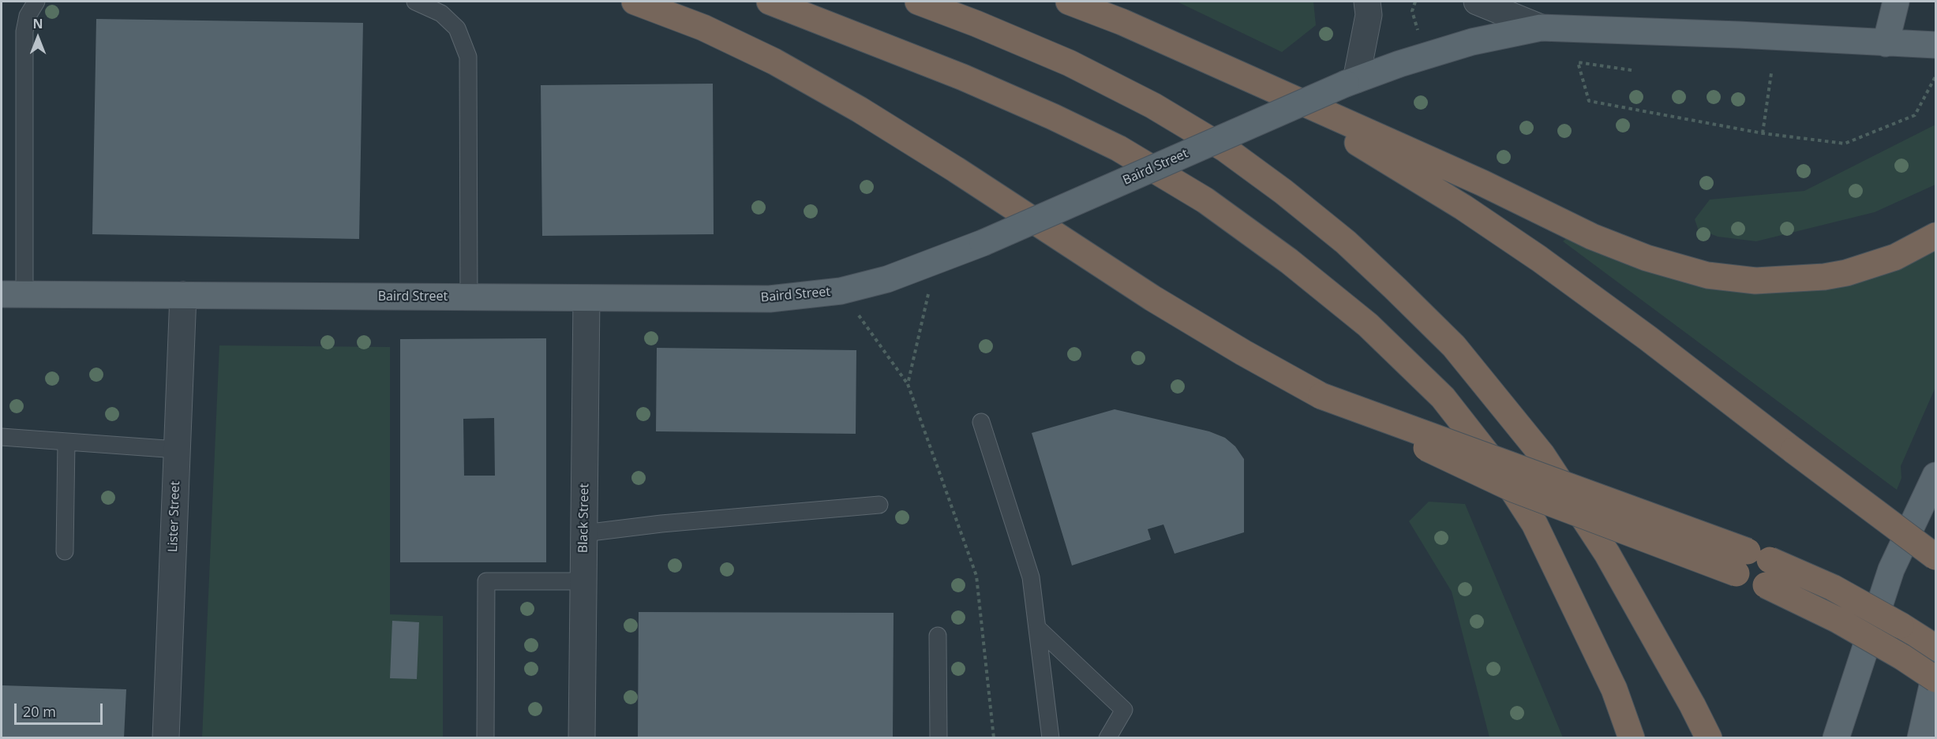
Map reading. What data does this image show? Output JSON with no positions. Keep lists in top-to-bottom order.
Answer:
{
  "streets": {
    "main road": ["Baird Street"],
    "street": ["Lister Street", "Black Street"]
  },
  "crossings": [
    ["Baird Street", "Lister Street"],
    ["Baird Street", "Black Street"]
  ],
  "scale_bar": "20 m",
  "north": "top"
}
